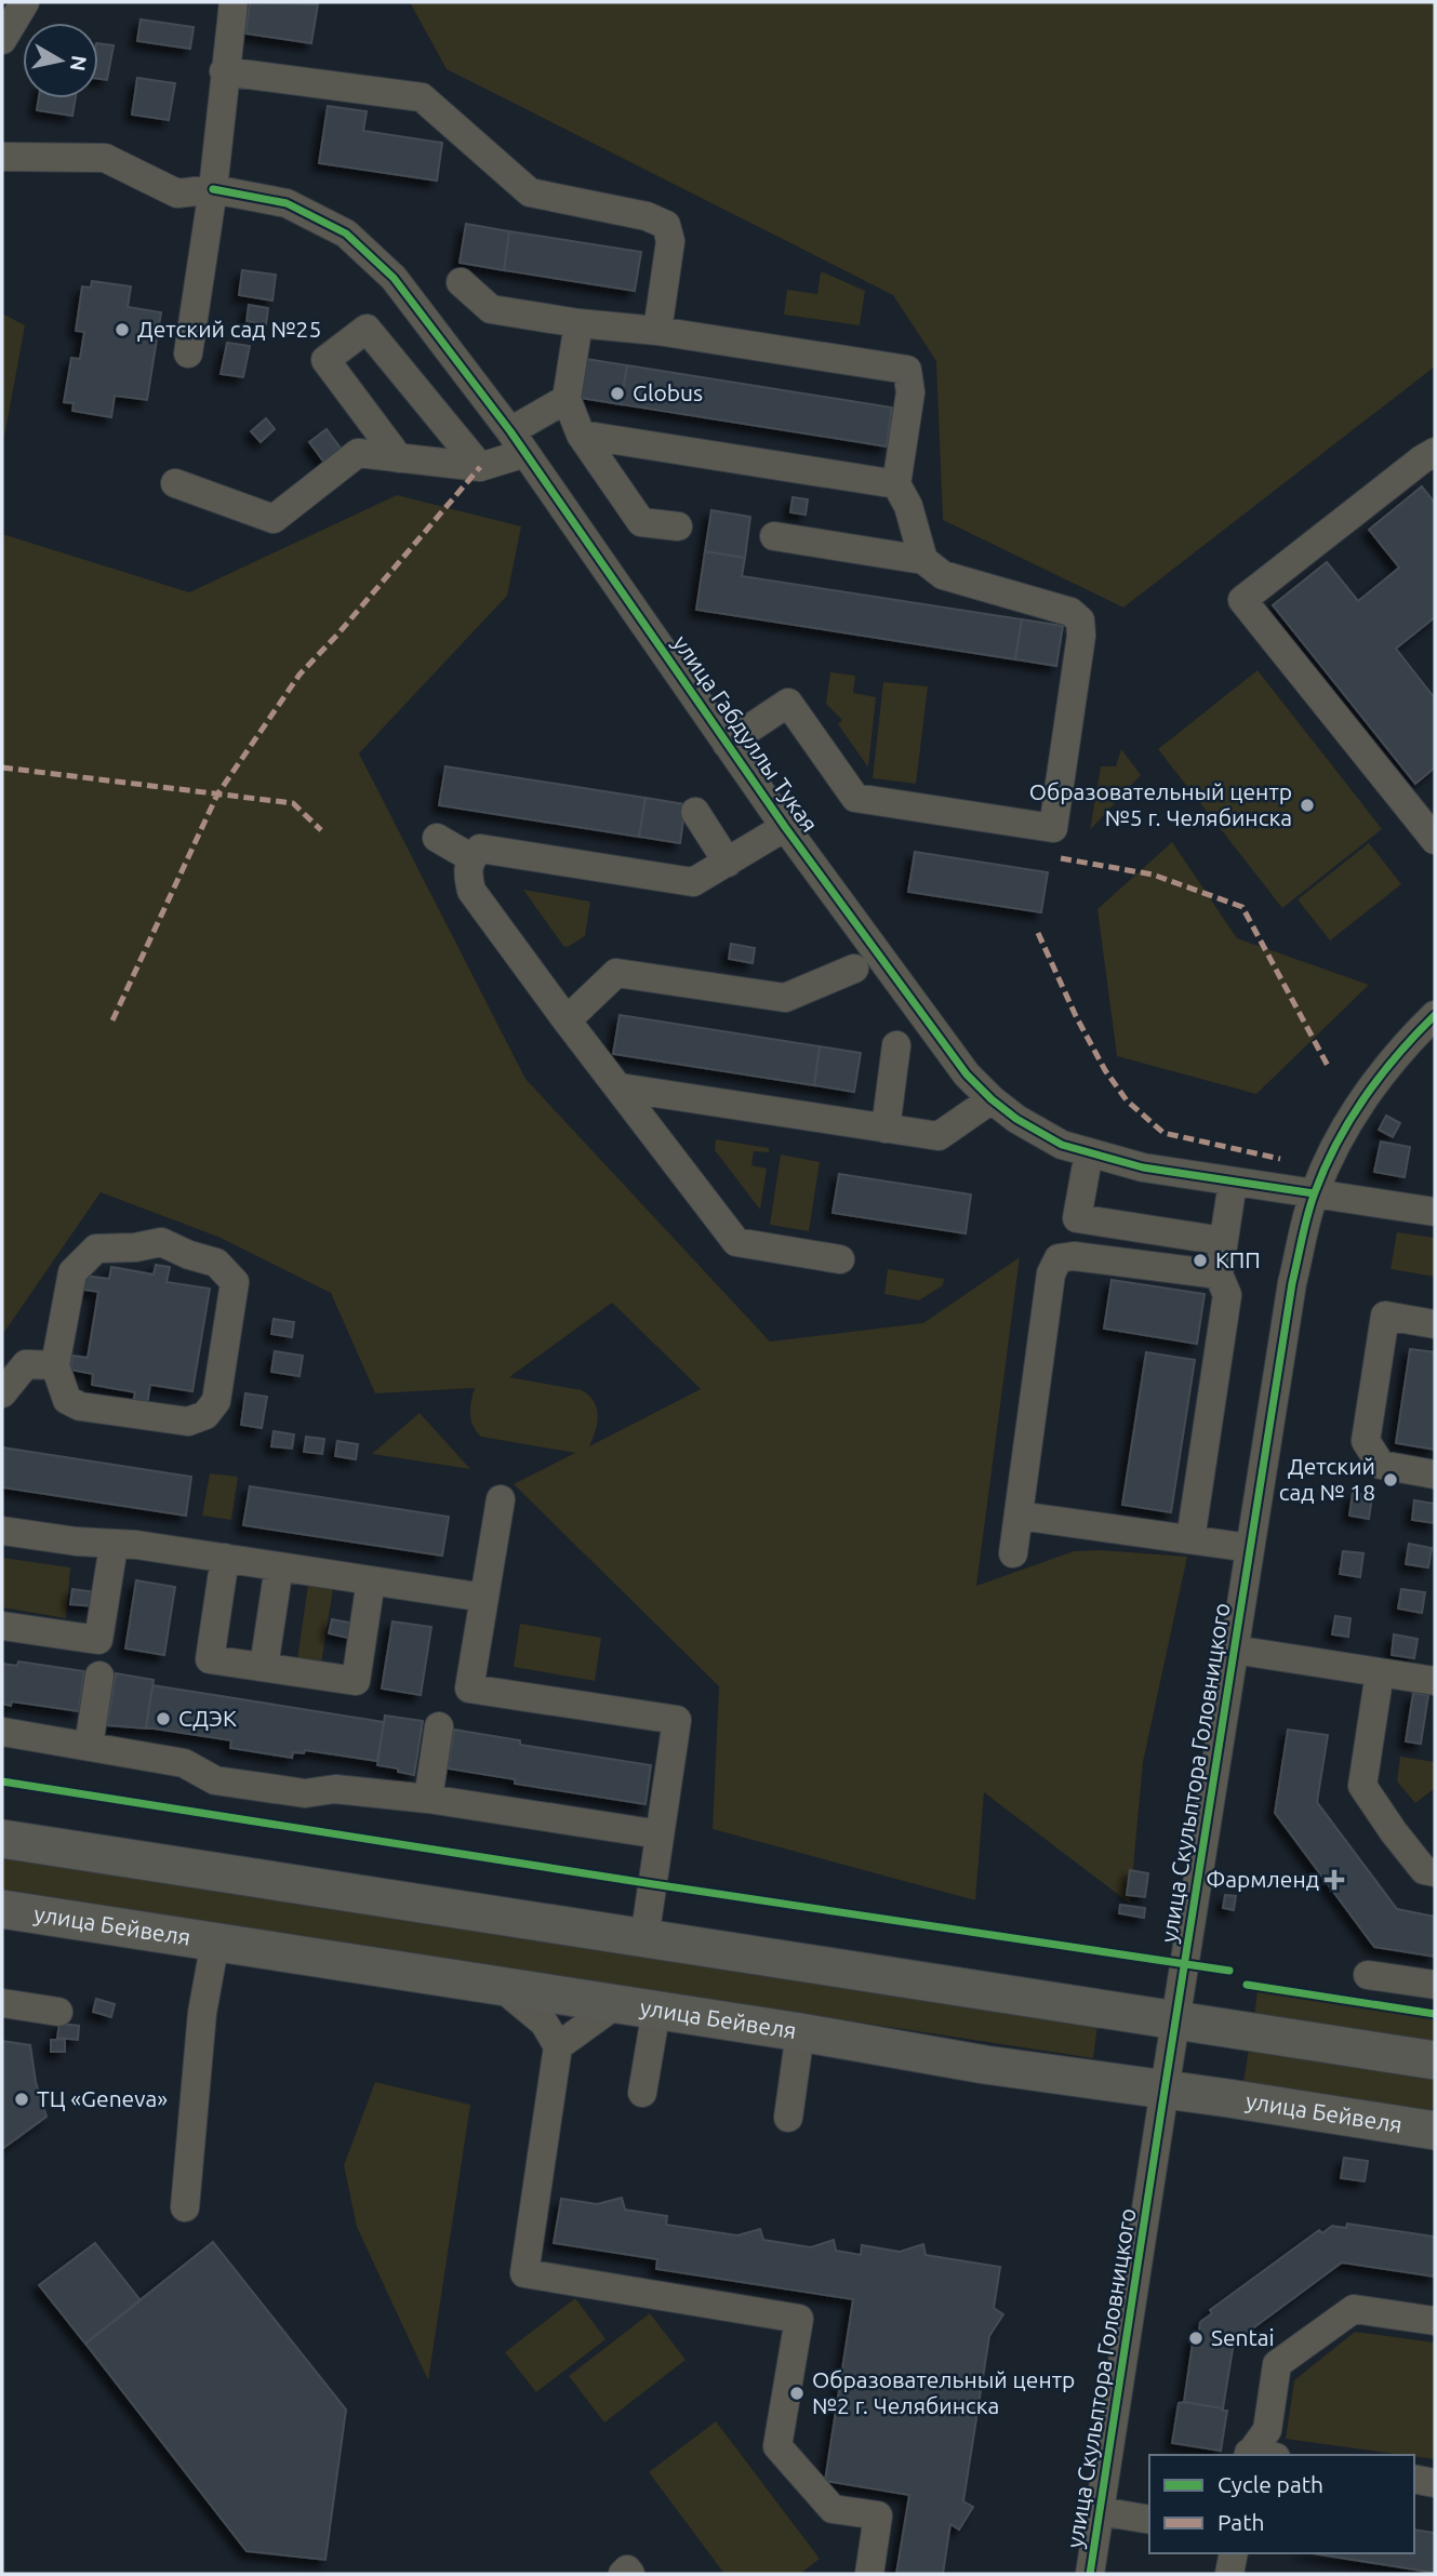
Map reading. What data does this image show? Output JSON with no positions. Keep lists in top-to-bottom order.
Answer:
{
  "streets": {
    "main road": ["улица Бейвеля"],
    "street": ["улица Габдуллы Тукая", "улица Скульптора Головницкого"]
  },
  "crossings": [
    ["улица Габдуллы Тукая", "улица Скульптора Головницкого"],
    ["улица Скульптора Головницкого", "улица Бейвеля"]
  ],
  "places": {
    "other": [
      "Детский сад №25",
      "Globus",
      "Образовательный центр №5 г. Челябинска",
      "КПП",
      "Детский сад № 18",
      "СДЭК",
      "ТЦ «Geneva»",
      "Sentai",
      "Образовательный центр №2 г. Челябинска"
    ],
    "health": ["Фармленд"]
  },
  "legend": ["Cycle path", "Path"],
  "north": "right"
}
